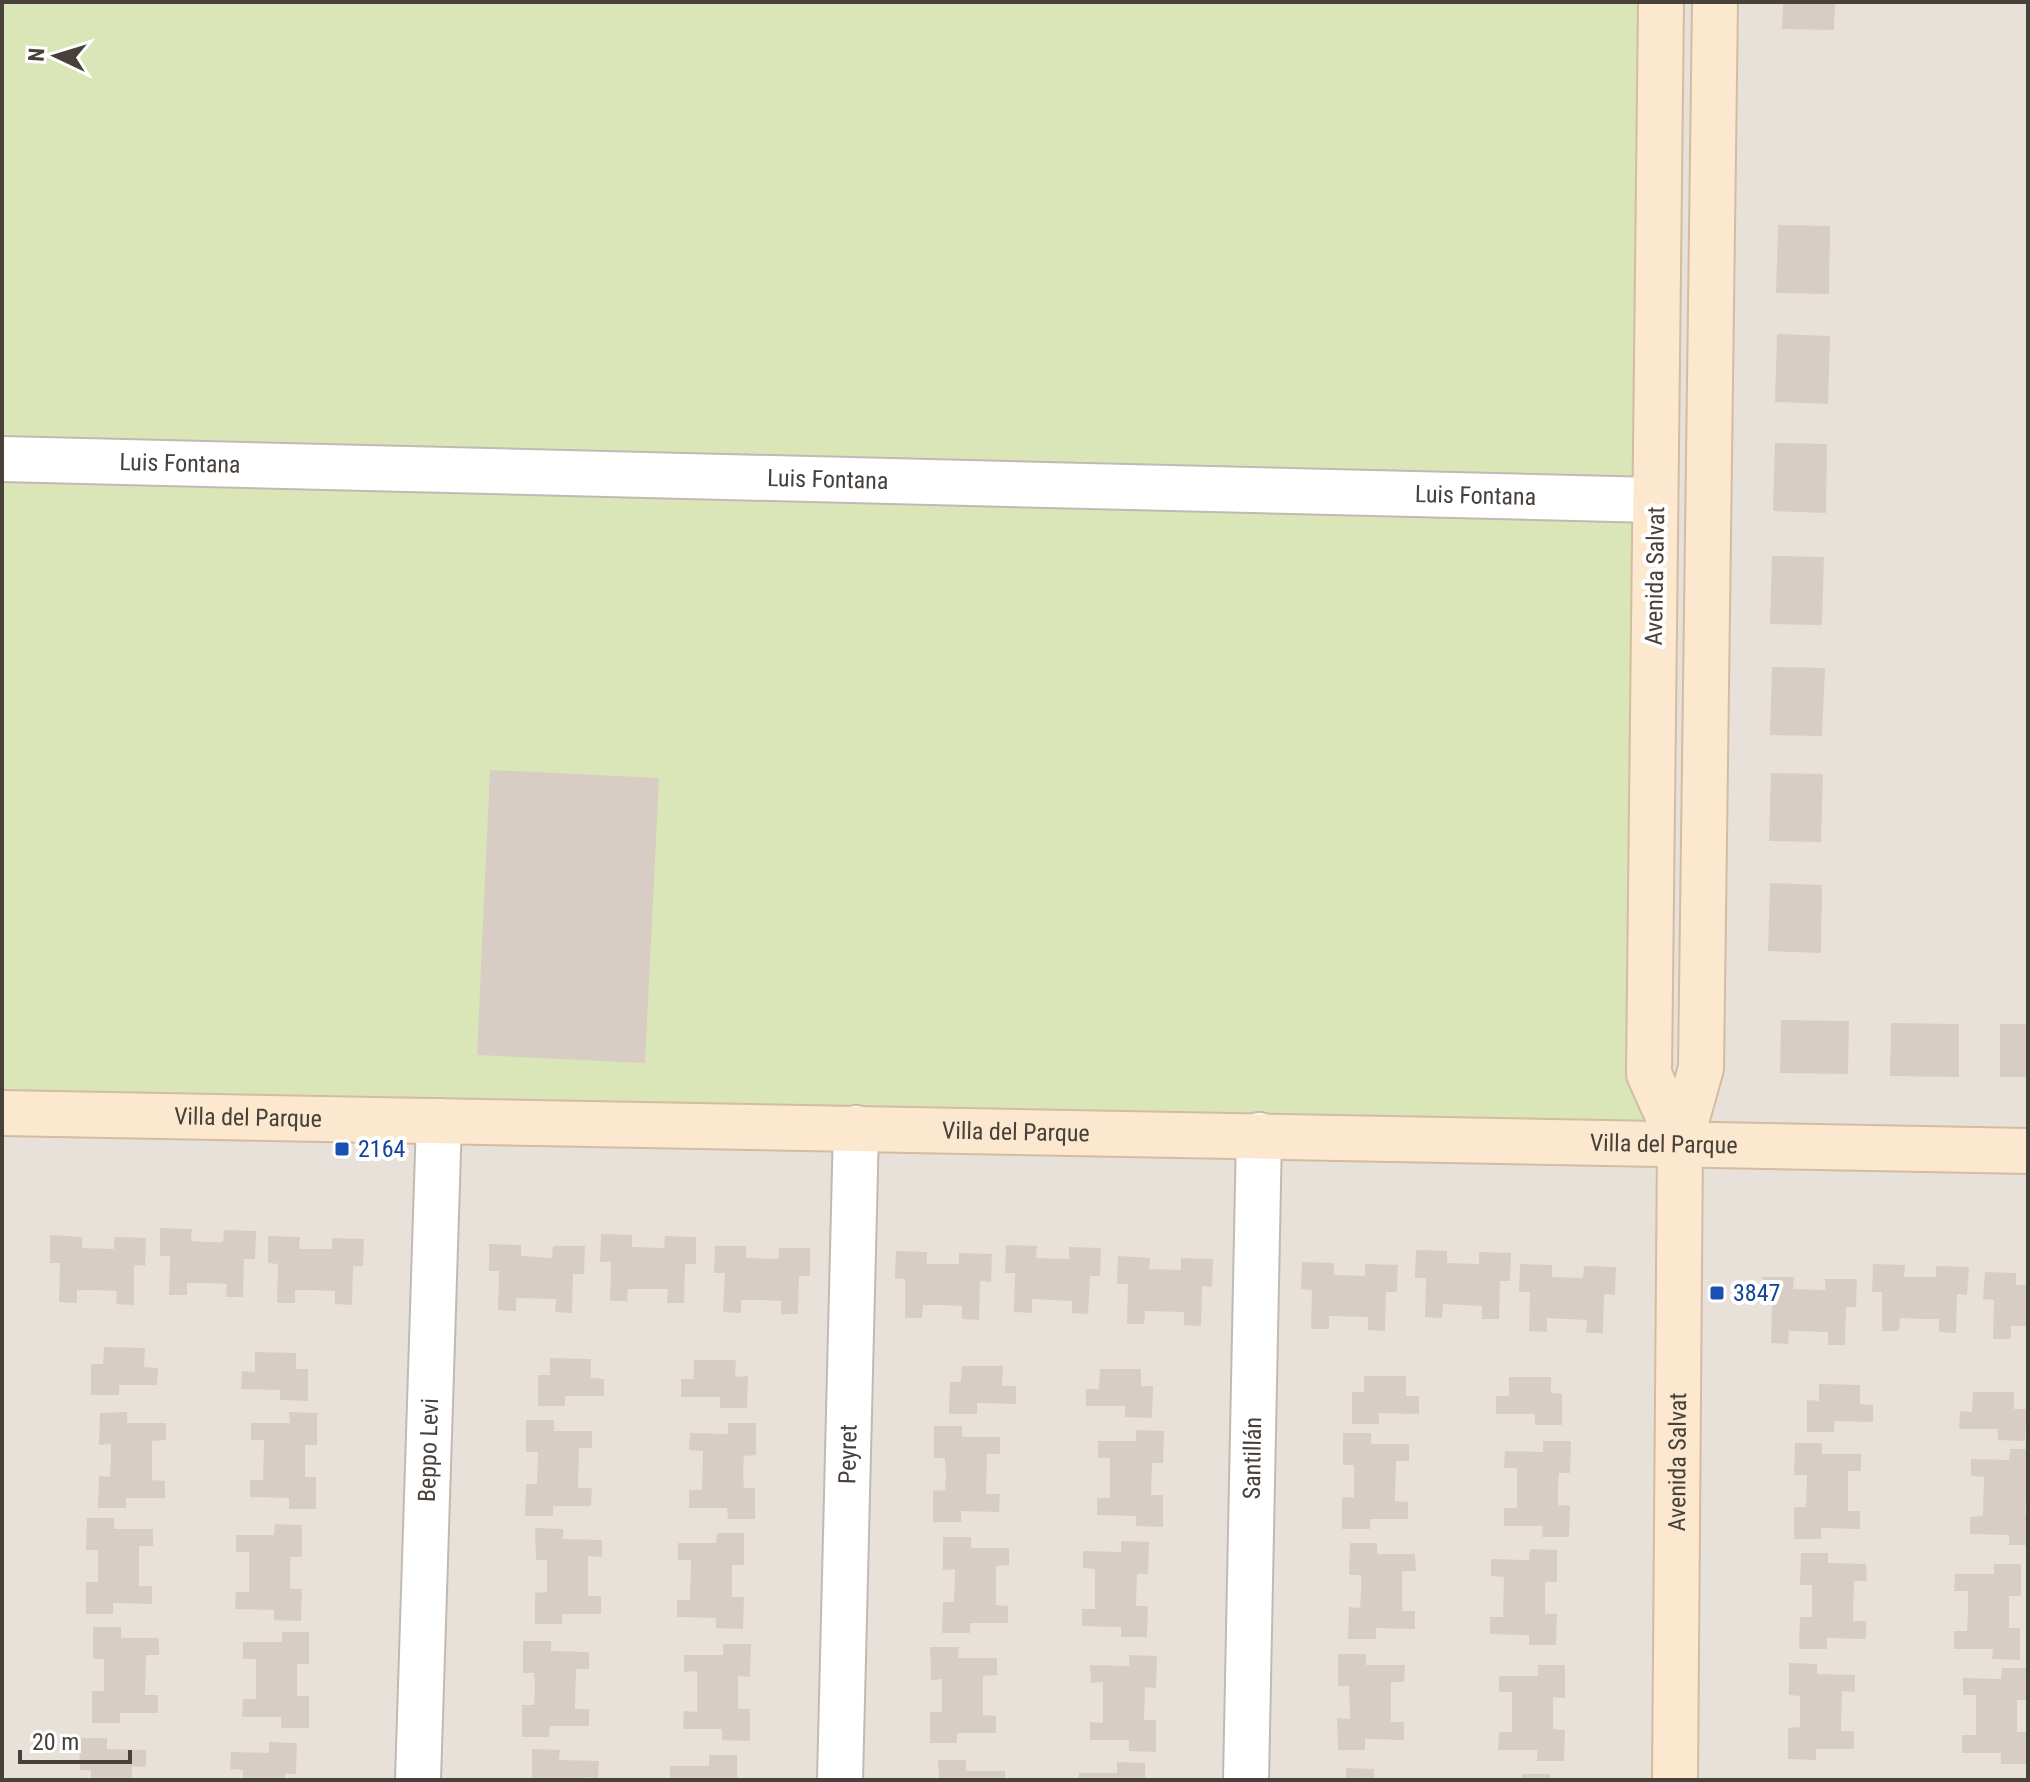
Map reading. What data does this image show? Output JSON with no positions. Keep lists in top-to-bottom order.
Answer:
{
  "streets": {
    "street": [
      "Luis Fontana",
      "Avenida Salvat",
      "Villa del Parque",
      "Beppo Levi",
      "Peyret",
      "Santillán"
    ]
  },
  "crossings": [
    ["Luis Fontana", "Avenida Salvat"],
    ["Avenida Salvat", "Villa del Parque"],
    ["Villa del Parque", "Beppo Levi"],
    ["Villa del Parque", "Peyret"],
    ["Villa del Parque", "Santillán"]
  ],
  "places": {
    "transit": ["2164", "3847"]
  },
  "scale_bar": "20 m",
  "north": "left"
}
